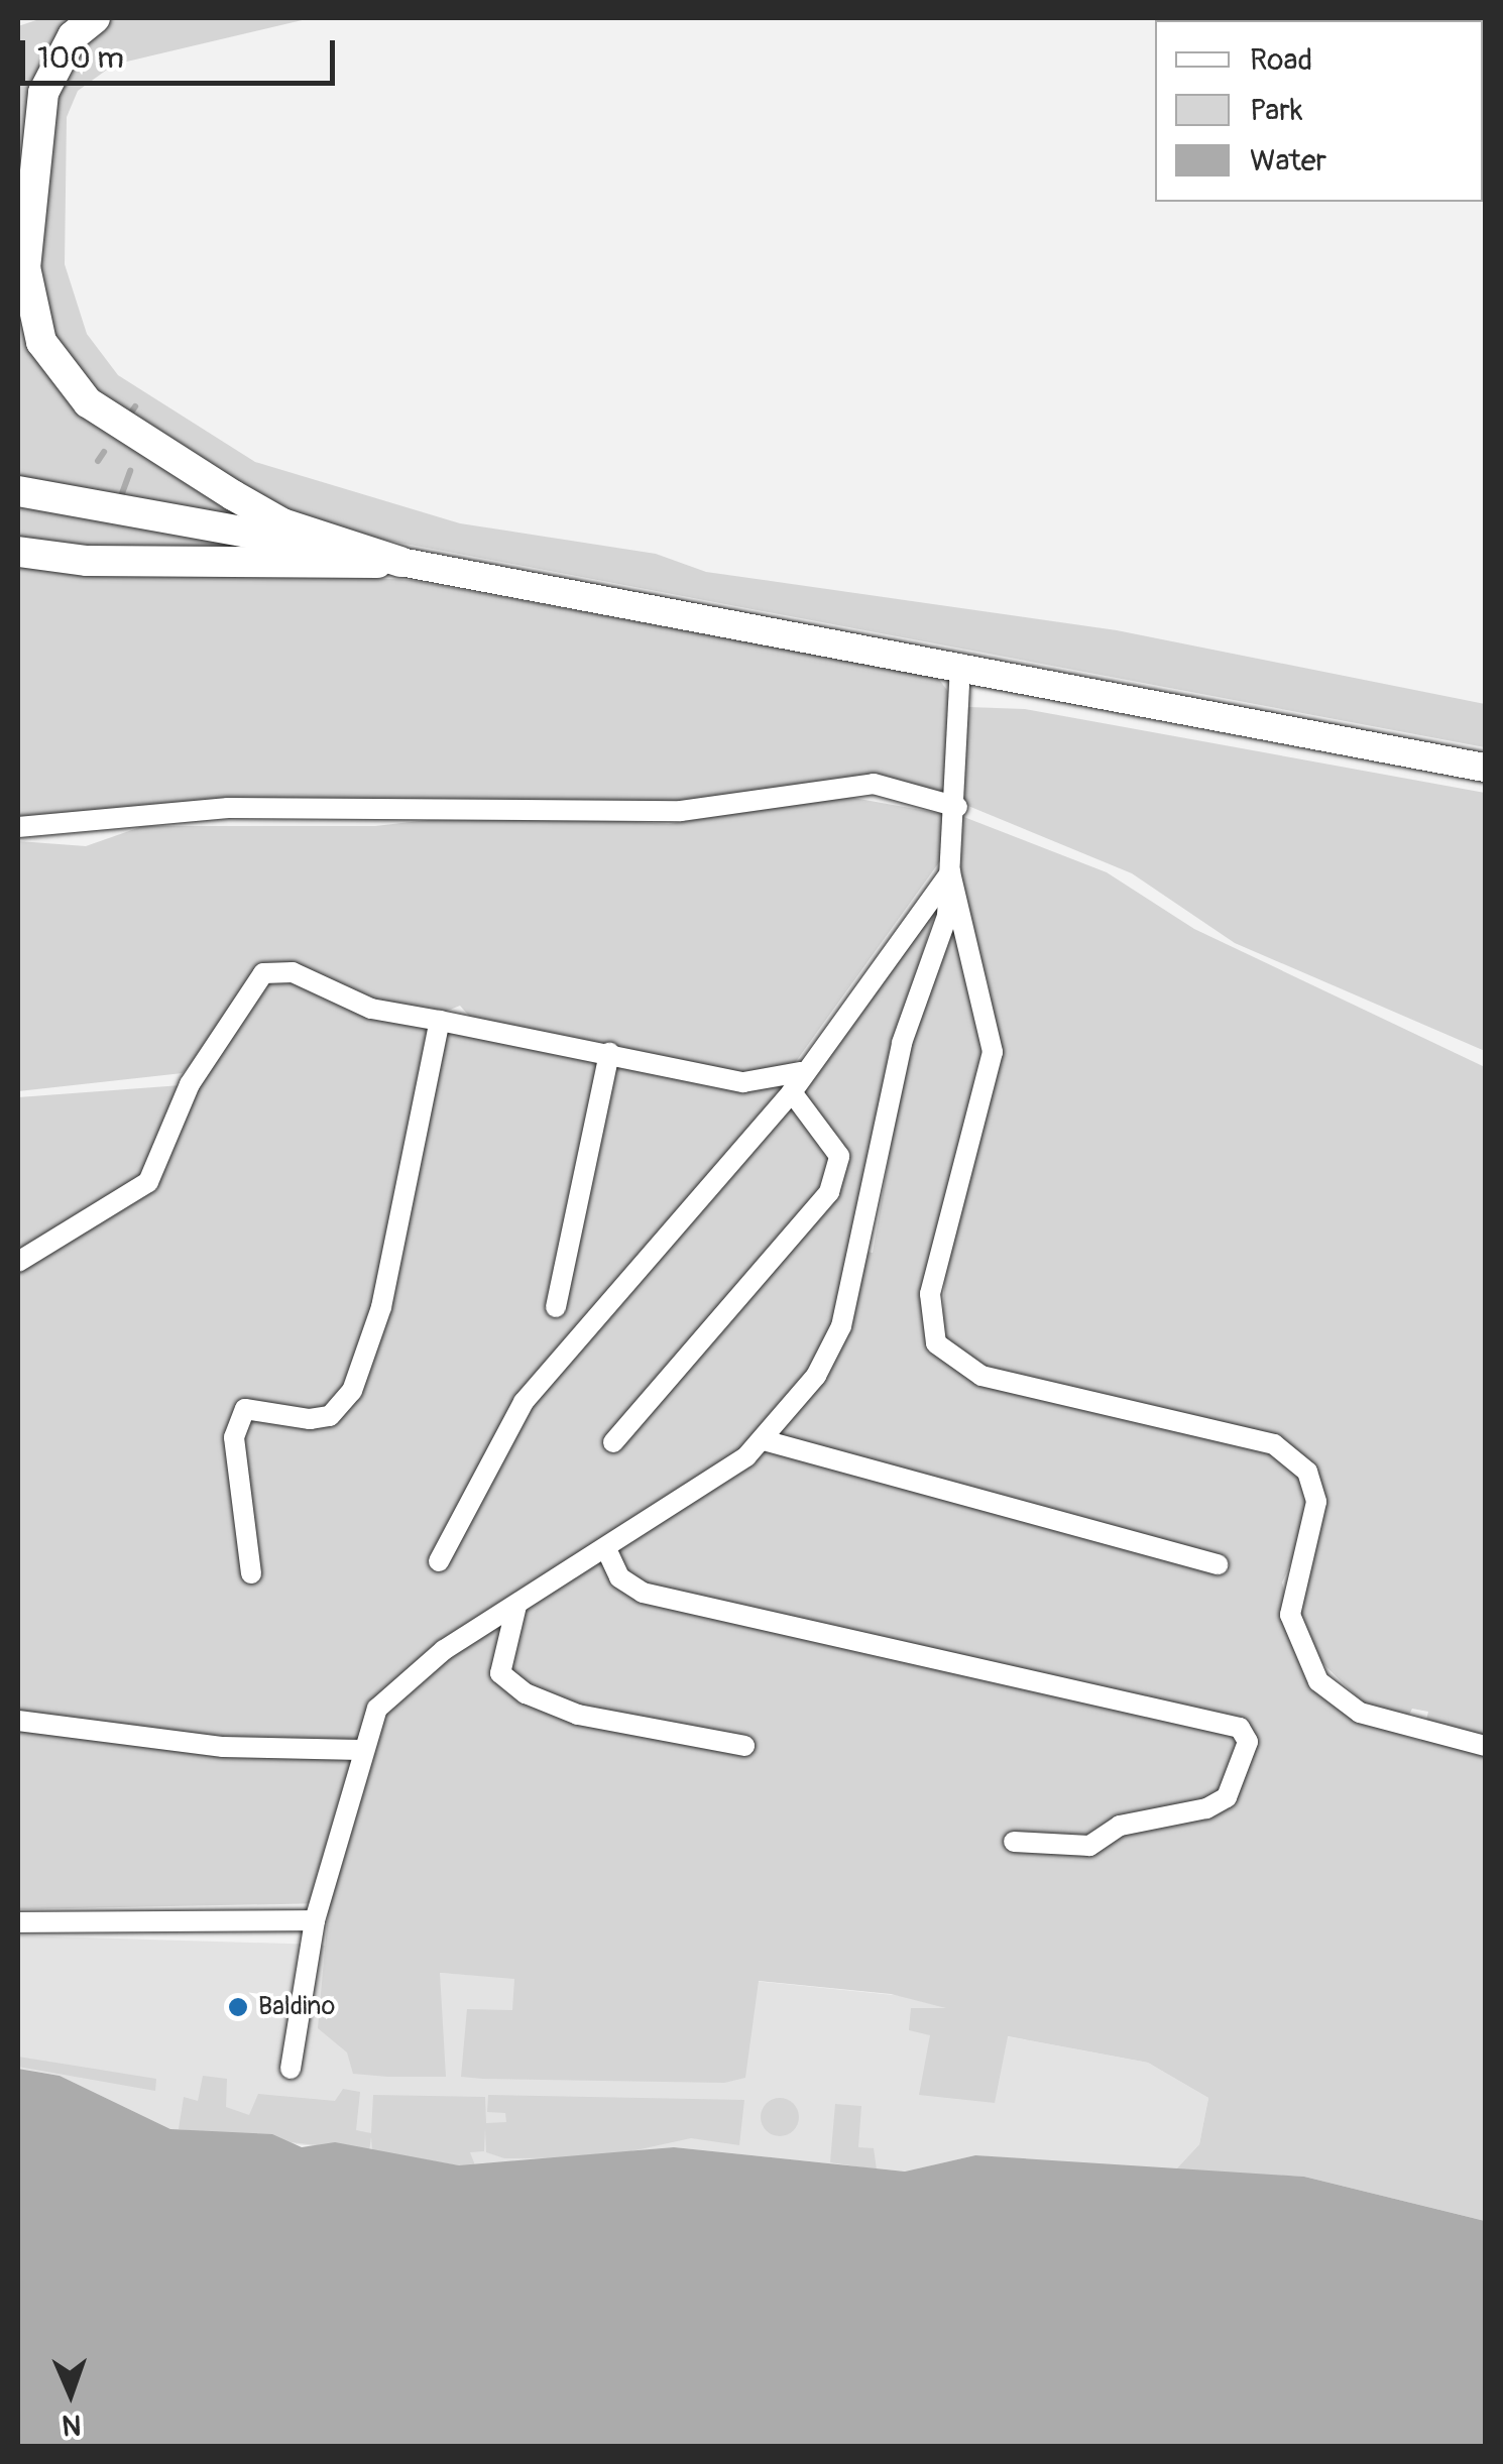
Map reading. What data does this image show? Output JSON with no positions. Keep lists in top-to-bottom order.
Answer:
{
  "places": ["Baldino"],
  "legend": ["Road", "Park", "Water"],
  "scale_bar": "100 m",
  "north": "bottom"
}
